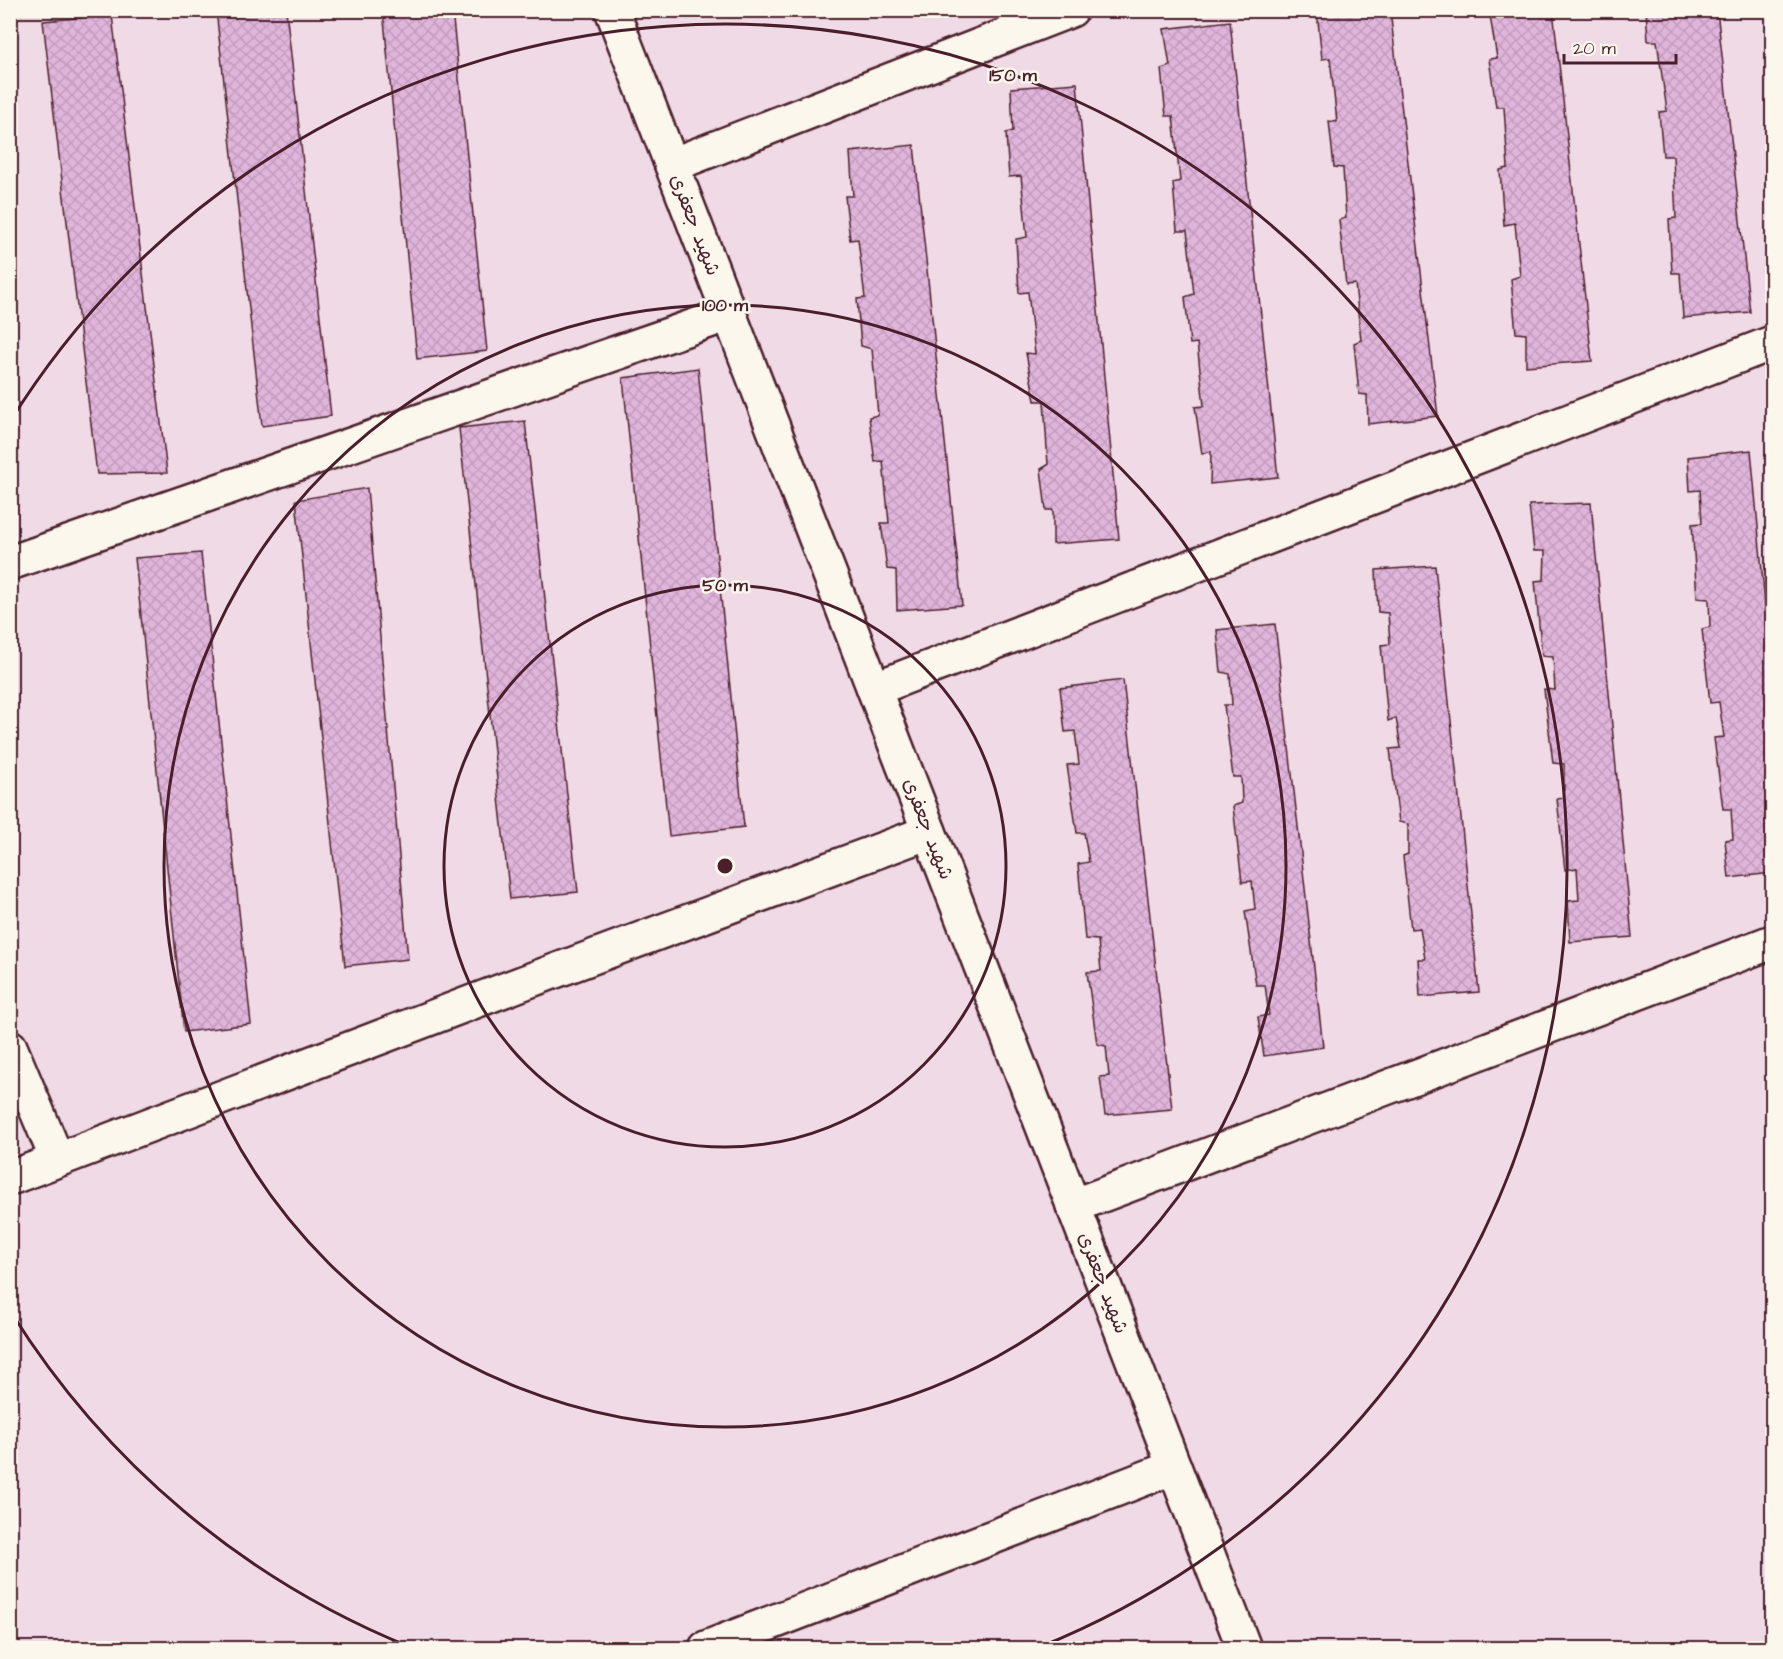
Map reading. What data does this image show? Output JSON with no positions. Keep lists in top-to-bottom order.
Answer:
{
  "streets": {
    "street": ["شهید جعفری"]
  },
  "scale_bar": "20 m",
  "rings": ["150 m", "100 m", "50 m"]
}
